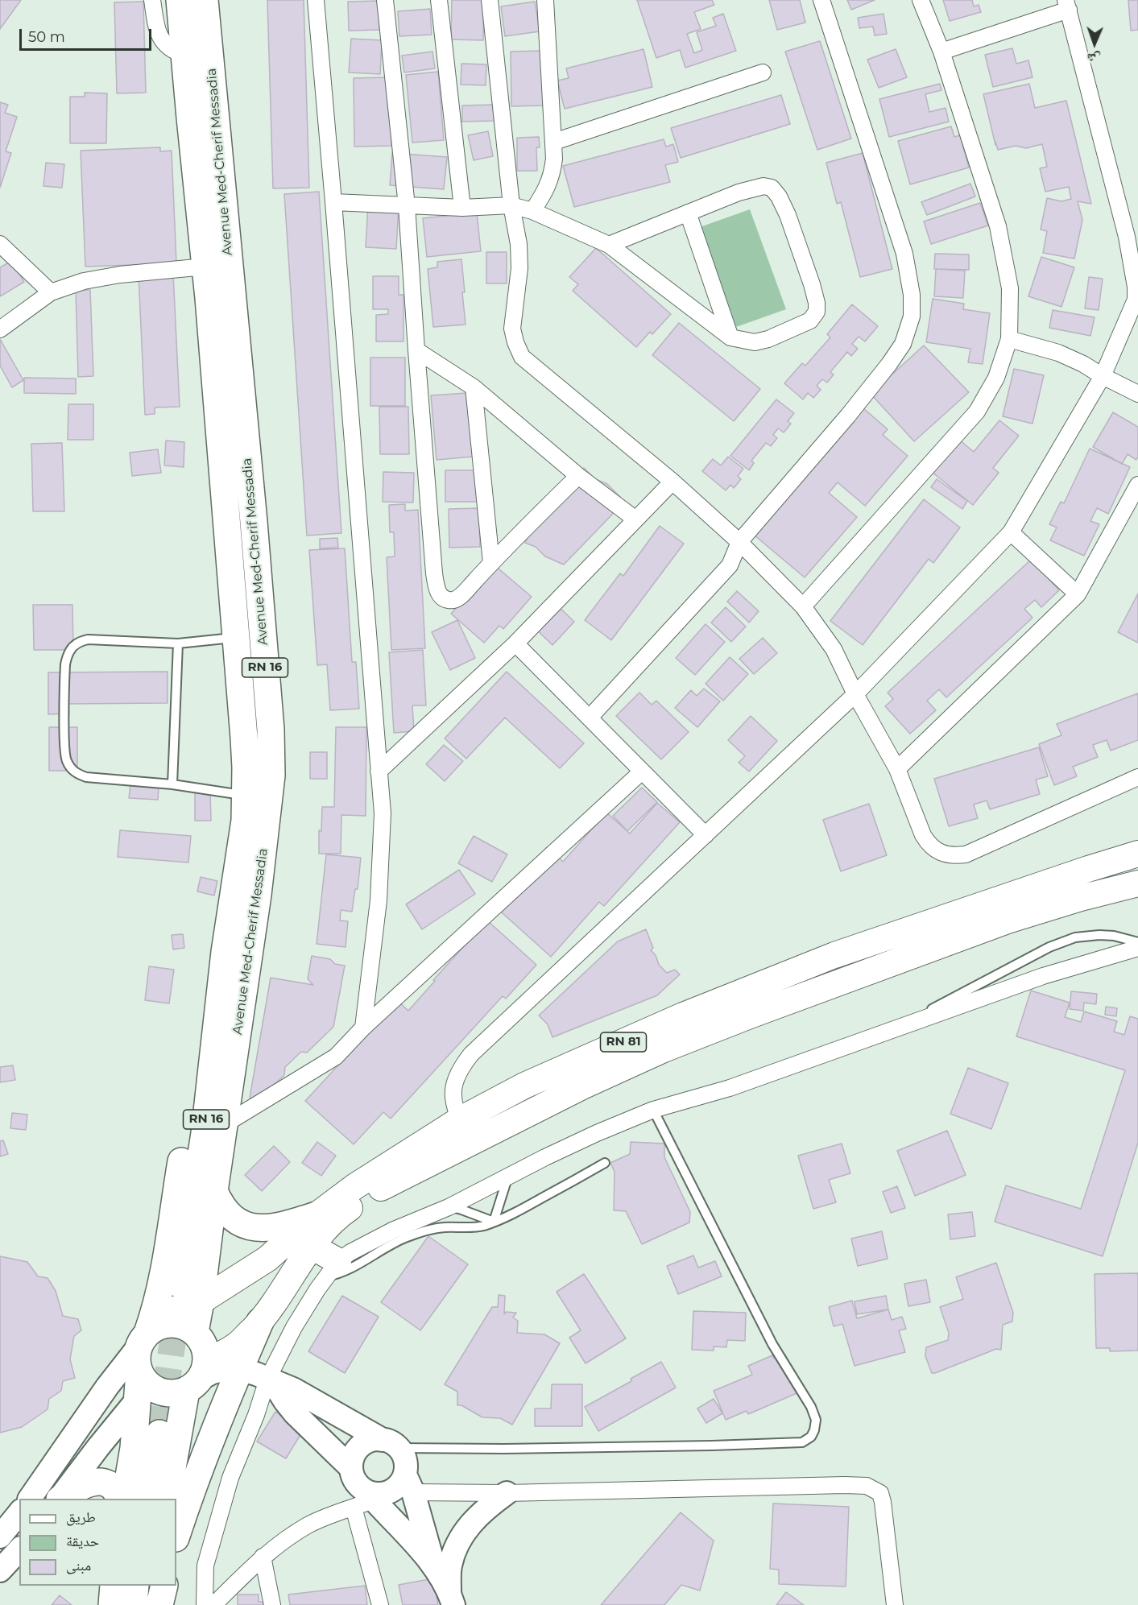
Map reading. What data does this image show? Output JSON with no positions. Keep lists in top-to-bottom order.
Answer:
{
  "streets": {
    "highway": ["Avenue Med-Cherif Messadia", "RN 16"],
    "main road": ["RN 81"]
  },
  "crossings": [
    ["Avenue Med-Cherif Messadia", "RN 16"],
    ["Avenue Med-Cherif Messadia", "RN 81"]
  ],
  "legend": ["طريق", "حديقة", "مبنى"],
  "scale_bar": "50 m",
  "north": "bottom"
}
